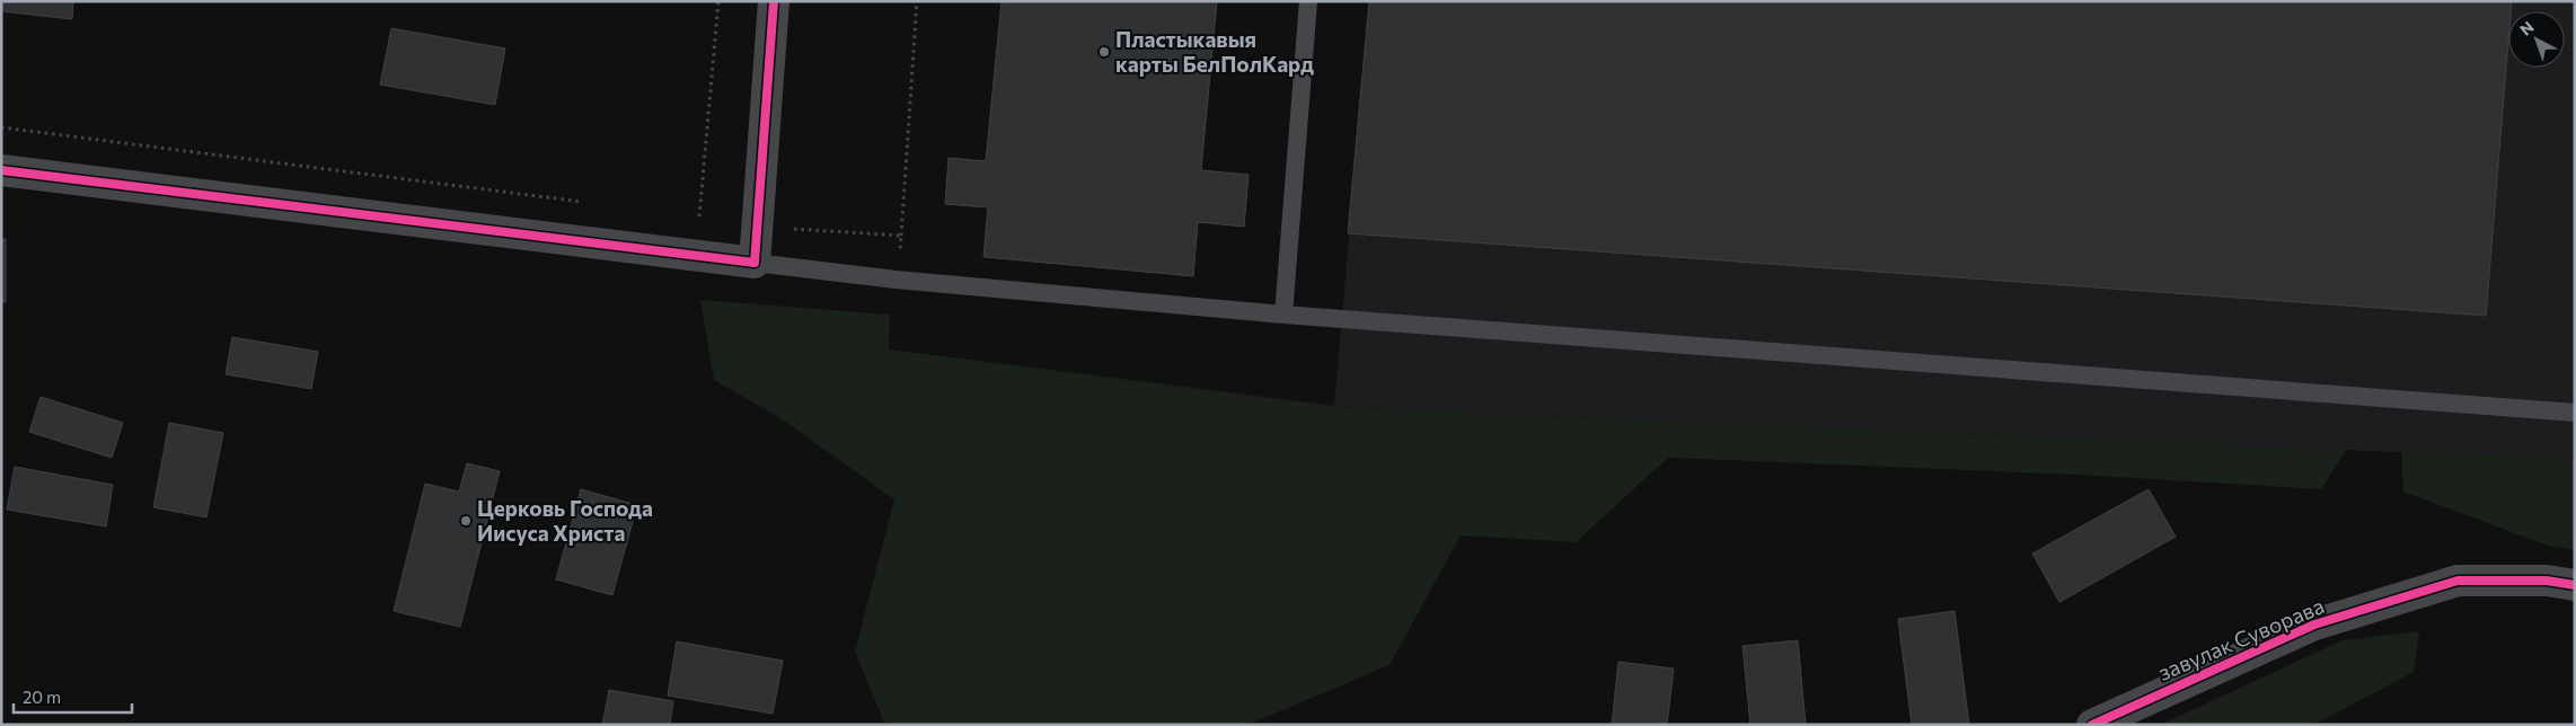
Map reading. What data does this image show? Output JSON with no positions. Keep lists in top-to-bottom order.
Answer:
{
  "streets": {
    "street": ["завулак Суворава"]
  },
  "places": ["Пластыкавыя карты БелПолКард", "Церковь Господа Иисуса Христа"],
  "scale_bar": "20 m",
  "north": "top left"
}
